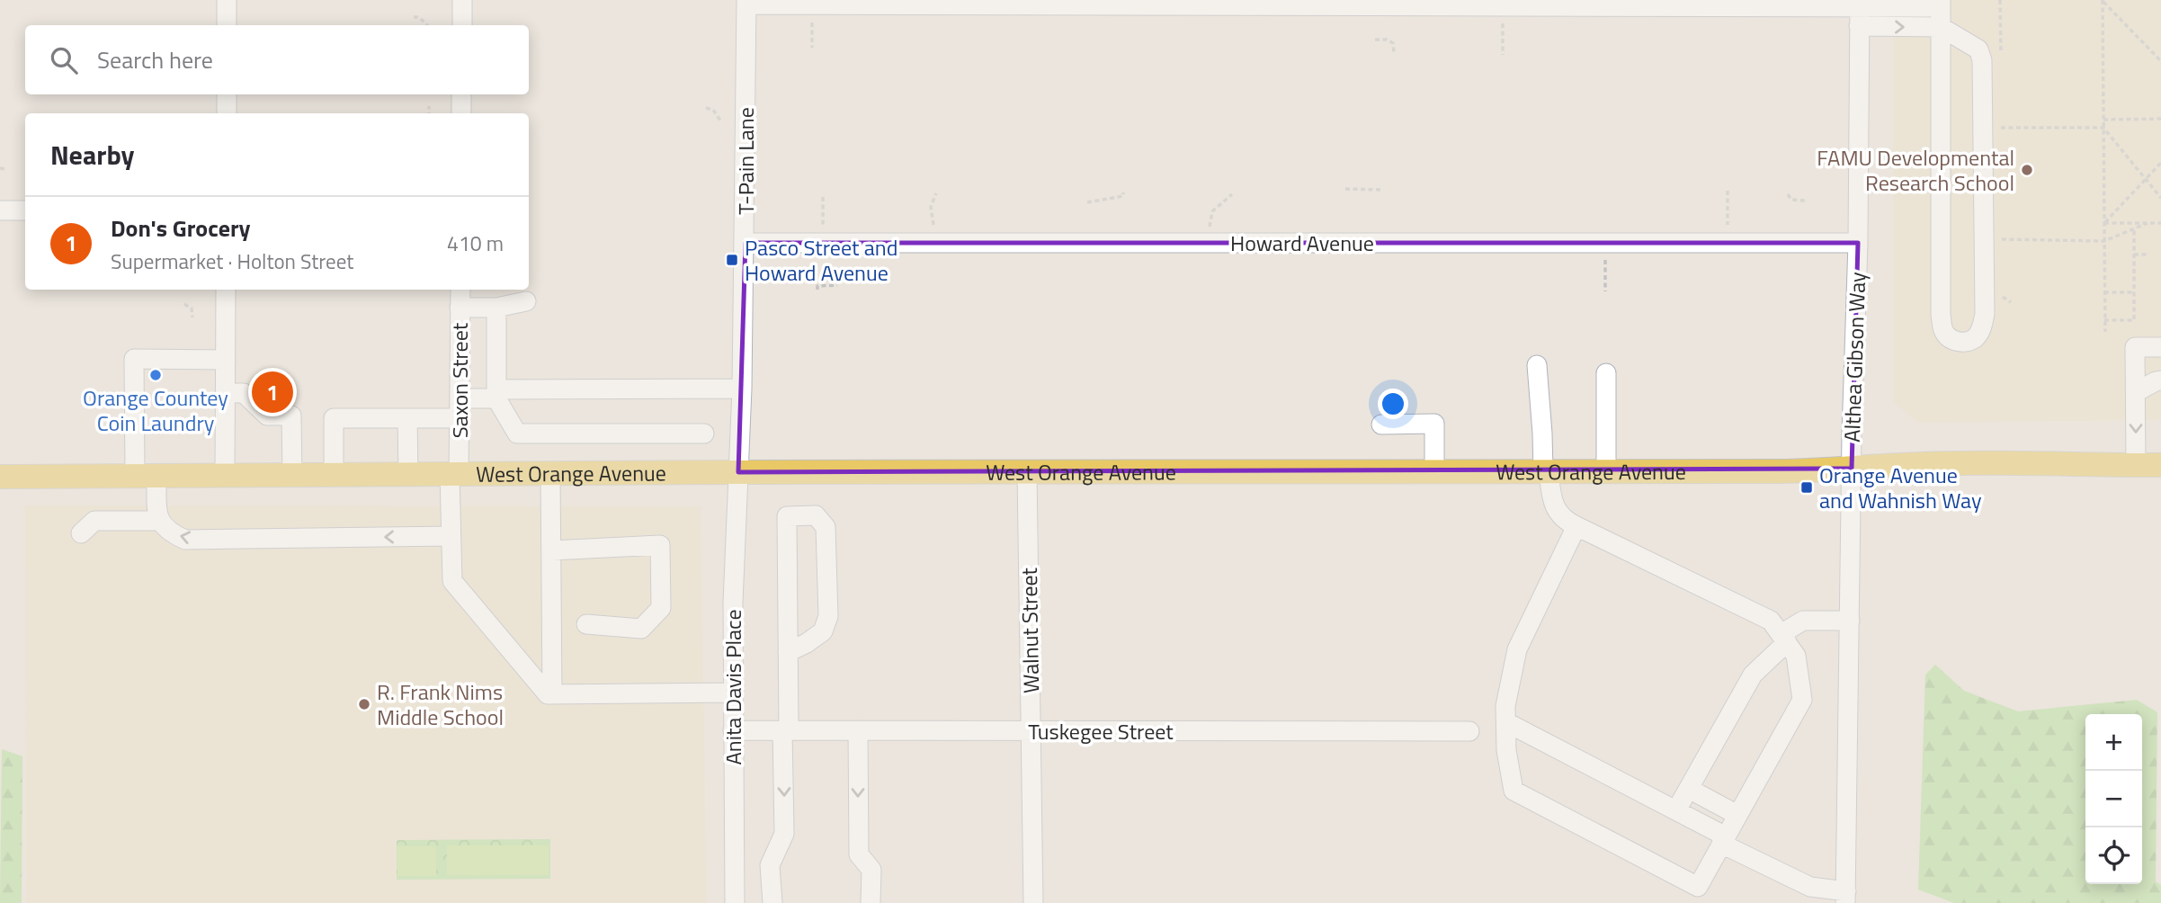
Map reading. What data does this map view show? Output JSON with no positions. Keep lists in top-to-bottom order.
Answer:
{
  "streets": {
    "main road": ["West Orange Avenue"],
    "street": [
      "T-Pain Lane",
      "Howard Avenue",
      "Althea Gibson Way",
      "Saxon Street",
      "Walnut Street",
      "Anita Davis Place",
      "Tuskegee Street"
    ]
  },
  "crossings": [
    ["T-Pain Lane", "Howard Avenue"],
    ["T-Pain Lane", "West Orange Avenue"],
    ["T-Pain Lane", "Anita Davis Place"],
    ["Howard Avenue", "Althea Gibson Way"],
    ["Althea Gibson Way", "West Orange Avenue"],
    ["Saxon Street", "West Orange Avenue"],
    ["West Orange Avenue", "Walnut Street"],
    ["West Orange Avenue", "Anita Davis Place"],
    ["Walnut Street", "Tuskegee Street"],
    ["Anita Davis Place", "Tuskegee Street"]
  ],
  "places": {
    "other": ["FAMU Developmental Research School", "Orange Countey Coin Laundry", "R. Frank Nims Middle School"],
    "transit": ["Pasco Street and Howard Avenue", "Orange Avenue and Wahnish Way"]
  },
  "page": {
    "search": "Search here",
    "heading": "Nearby",
    "list": [
      {
        "mark": "1",
        "name": "Don's Grocery",
        "note": "Supermarket · Holton Street",
        "value": "410 m"
      }
    ],
    "pins": "1",
    "map_buttons": ["+", "−"]
  }
}
